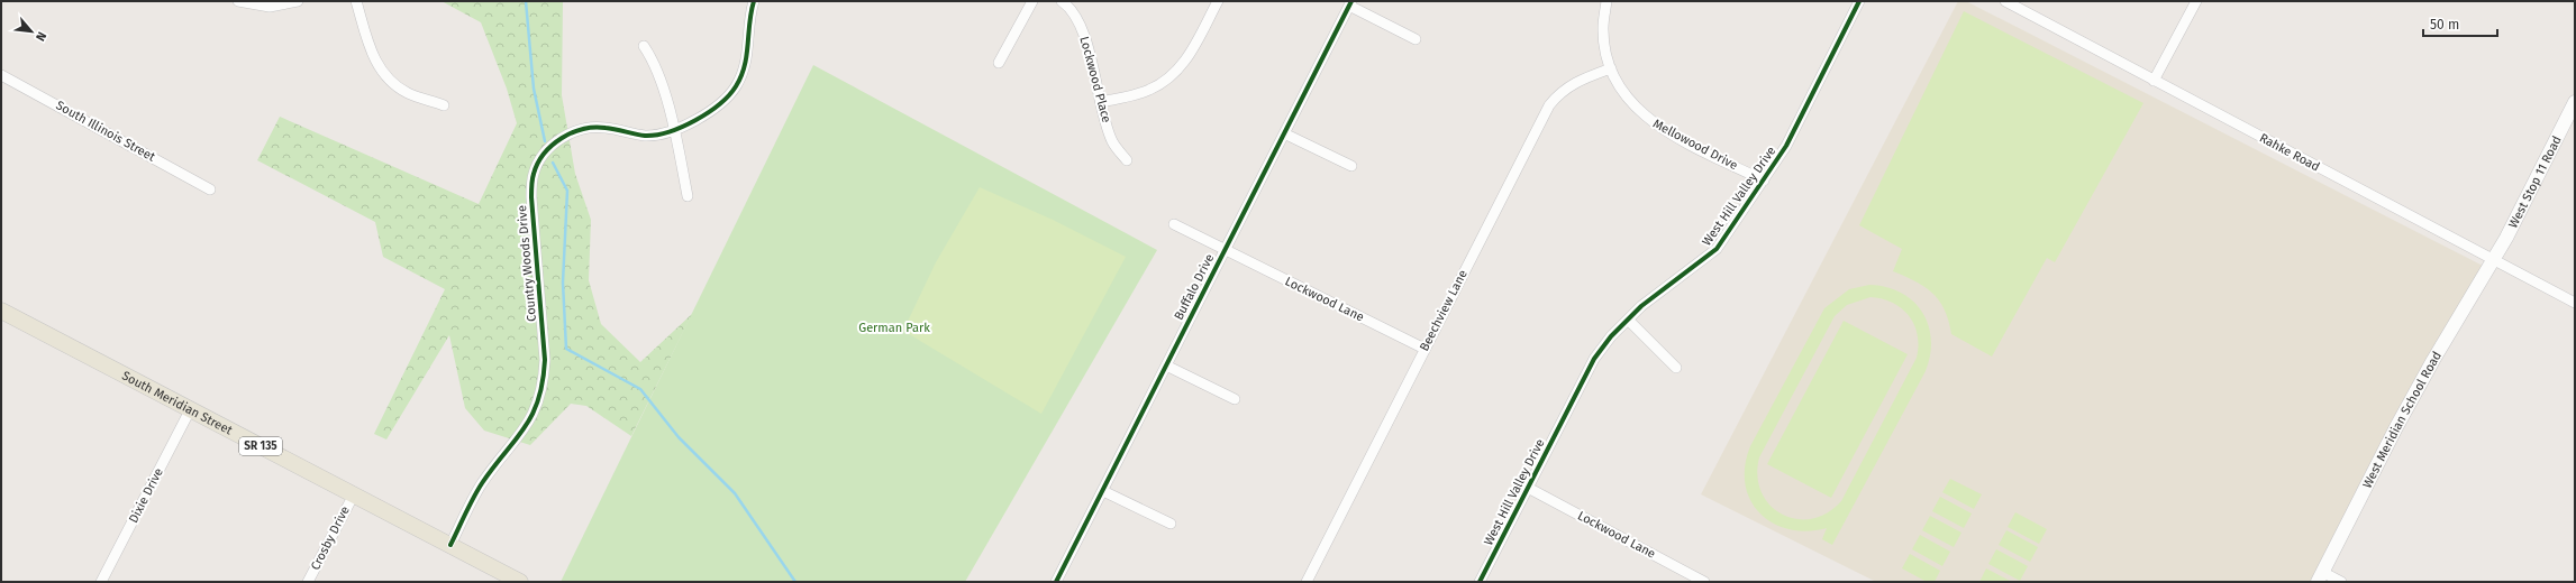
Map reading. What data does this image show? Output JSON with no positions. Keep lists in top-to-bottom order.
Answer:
{
  "streets": {
    "main road": [
      "West Stop 11 Road",
      "South Meridian Street",
      "West Meridian School Road",
      "SR 135"
    ],
    "street": [
      "Lockwood Place",
      "South Illinois Street",
      "Mellowood Drive",
      "Rahke Road",
      "West Hill Valley Drive",
      "Country Woods Drive",
      "Buffalo Drive",
      "Lockwood Lane",
      "Beechview Lane",
      "Dixie Drive",
      "Crosby Drive"
    ]
  },
  "crossings": [
    ["Mellowood Drive", "West Hill Valley Drive"],
    ["Mellowood Drive", "Beechview Lane"],
    ["Rahke Road", "West Stop 11 Road"],
    ["Rahke Road", "West Meridian School Road"],
    ["West Stop 11 Road", "West Meridian School Road"],
    ["West Hill Valley Drive", "Lockwood Lane"],
    ["Country Woods Drive", "South Meridian Street"],
    ["Buffalo Drive", "Lockwood Lane"],
    ["Lockwood Lane", "Beechview Lane"],
    ["South Meridian Street", "Dixie Drive"],
    ["South Meridian Street", "Crosby Drive"]
  ],
  "parks": ["German Park"],
  "scale_bar": "50 m",
  "north": "bottom right"
}
